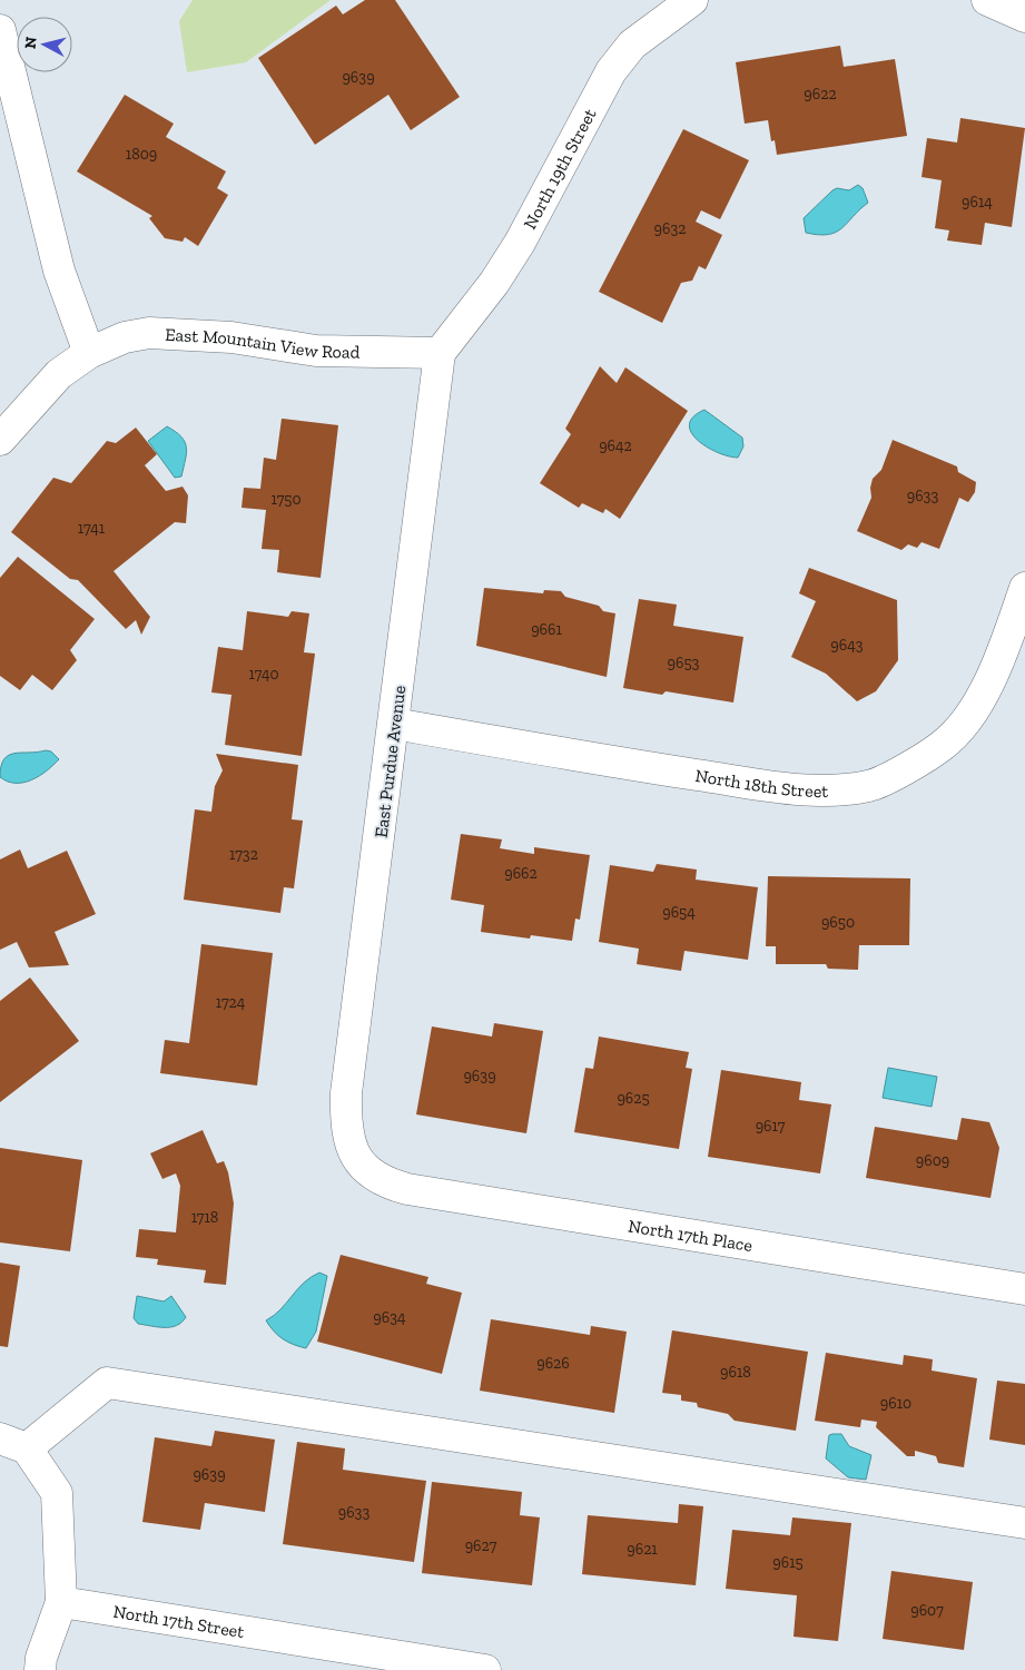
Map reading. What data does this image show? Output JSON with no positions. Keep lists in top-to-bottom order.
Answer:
{
  "streets": {
    "street": [
      "North 19th Street",
      "East Mountain View Road",
      "East Purdue Avenue",
      "North 18th Street",
      "North 17th Place",
      "North 17th Street"
    ]
  },
  "crossings": [
    ["North 19th Street", "East Mountain View Road"],
    ["North 19th Street", "East Purdue Avenue"],
    ["East Mountain View Road", "East Purdue Avenue"],
    ["East Purdue Avenue", "North 18th Street"],
    ["East Purdue Avenue", "North 17th Place"]
  ],
  "house_numbers": [
    "9639",
    "9622",
    "1809",
    "9614",
    "9632",
    "9642",
    "9633",
    "1750",
    "1741",
    "9661",
    "9643",
    "9653",
    "1740",
    "1732",
    "9662",
    "9654",
    "9650",
    "1724",
    "9639",
    "9625",
    "9617",
    "9609",
    "1718",
    "9634",
    "9626",
    "9618",
    "9610",
    "9639",
    "9633",
    "9627",
    "9621",
    "9615",
    "9607"
  ],
  "north": "left"
}
